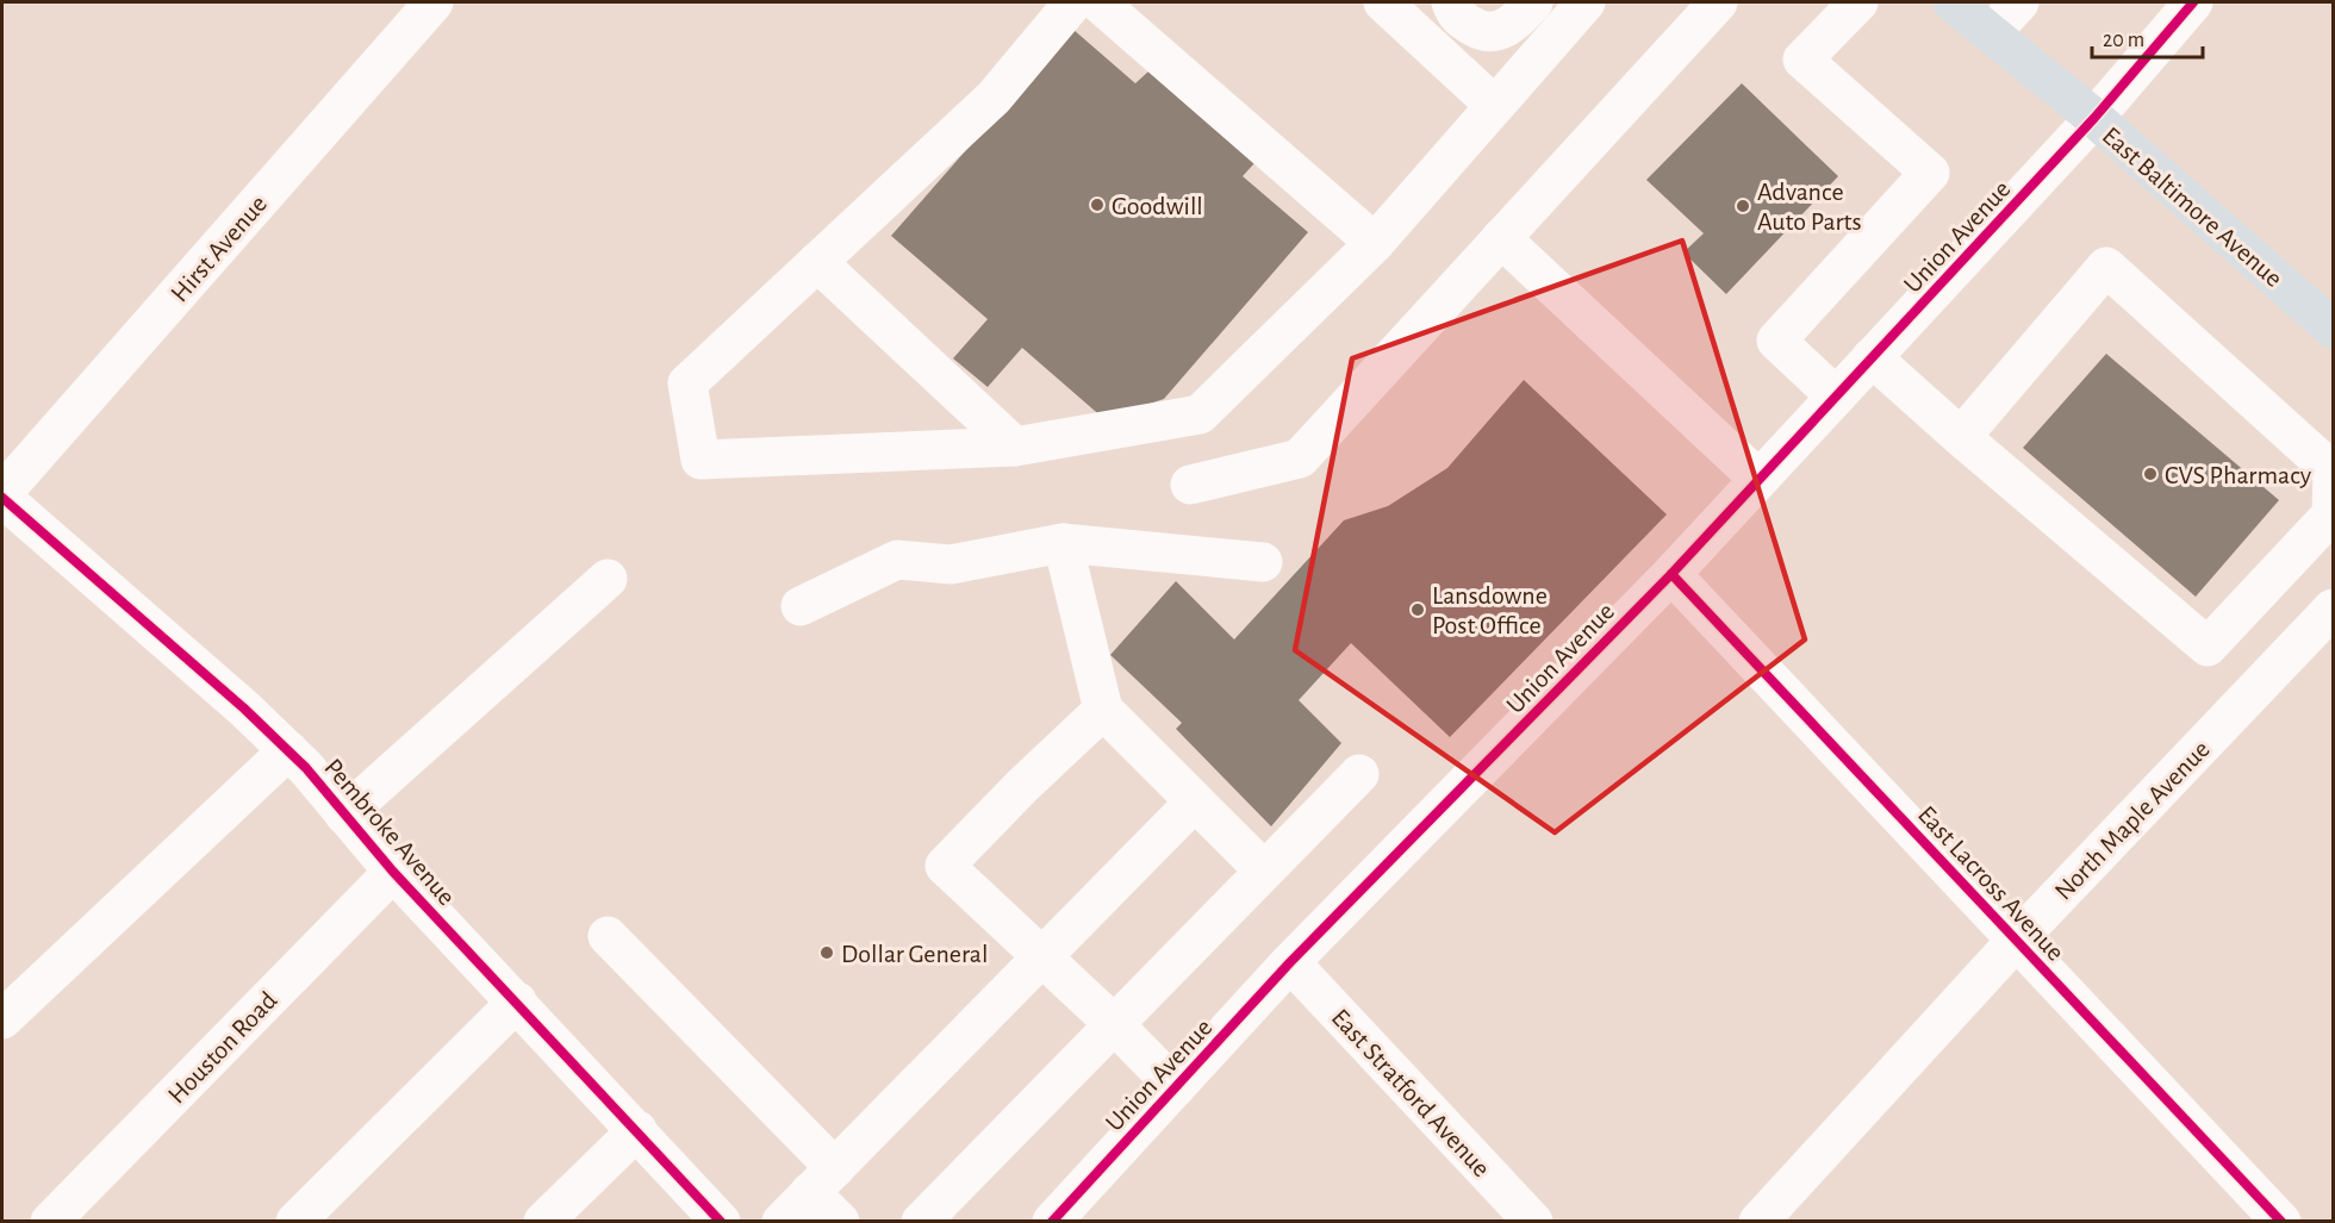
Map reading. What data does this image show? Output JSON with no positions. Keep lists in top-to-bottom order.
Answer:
{
  "streets": {
    "main road": ["East Baltimore Avenue"],
    "street": [
      "Union Avenue",
      "Hirst Avenue",
      "North Maple Avenue",
      "Pembroke Avenue",
      "East Lacross Avenue",
      "Houston Road",
      "East Stratford Avenue"
    ]
  },
  "crossings": [
    ["East Baltimore Avenue", "Union Avenue"],
    ["Union Avenue", "East Lacross Avenue"],
    ["Union Avenue", "East Stratford Avenue"],
    ["Hirst Avenue", "Pembroke Avenue"],
    ["North Maple Avenue", "East Lacross Avenue"],
    ["Pembroke Avenue", "Houston Road"]
  ],
  "places": [
    "Goodwill",
    "Advance Auto Parts",
    "CVS Pharmacy",
    "Lansdowne Post Office",
    "Dollar General"
  ],
  "scale_bar": "20 m"
}
